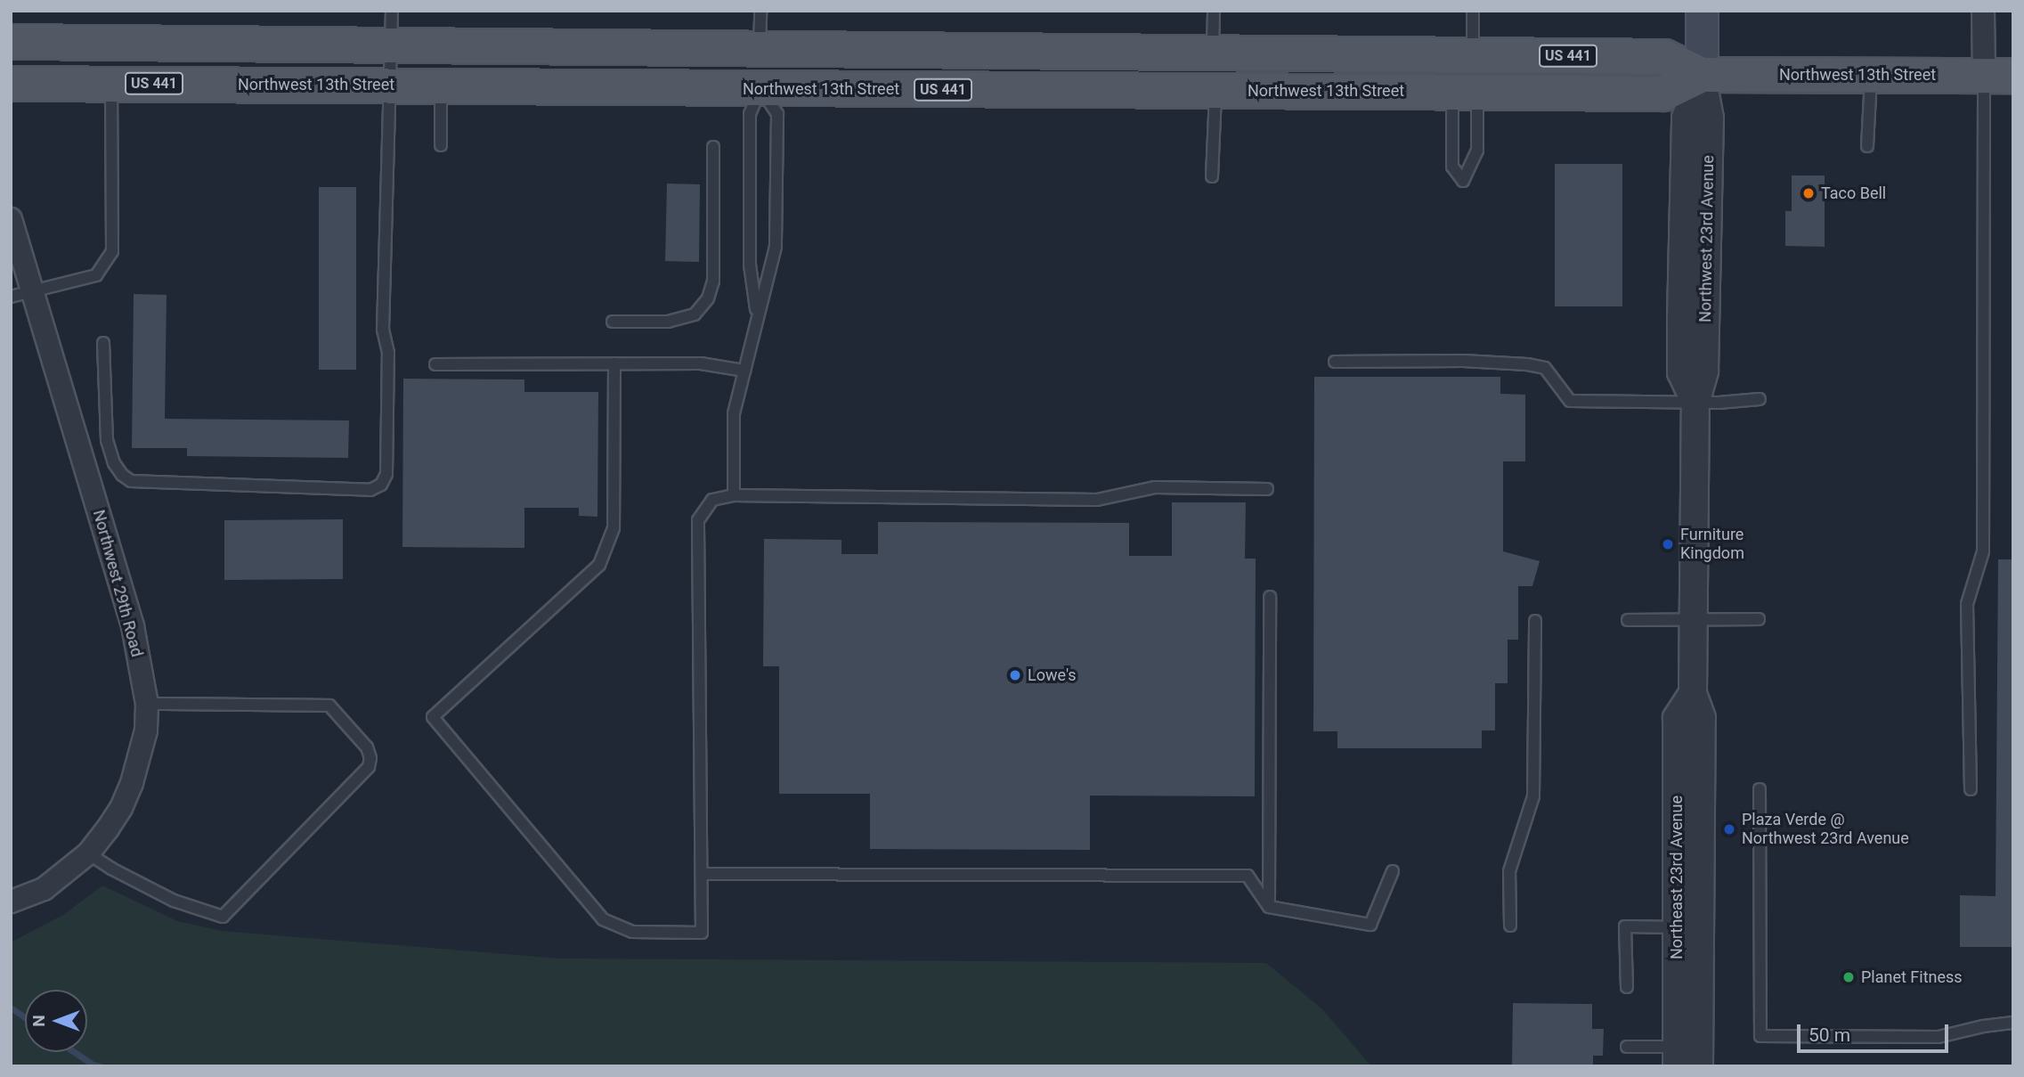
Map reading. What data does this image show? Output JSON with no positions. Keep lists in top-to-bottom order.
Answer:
{
  "streets": {
    "main road": ["US 441", "Northwest 13th Street", "Northwest 23rd Avenue"],
    "street": ["Northwest 29th Road", "Northeast 23rd Avenue"]
  },
  "crossings": [
    ["Northwest 13th Street", "Northwest 23rd Avenue"],
    ["Northwest 23rd Avenue", "Northeast 23rd Avenue"]
  ],
  "places": [
    "Taco Bell",
    "Furniture Kingdom",
    "Lowe's",
    "Plaza Verde @ Northwest 23rd Avenue",
    "Planet Fitness"
  ],
  "scale_bar": "50 m",
  "north": "left"
}
